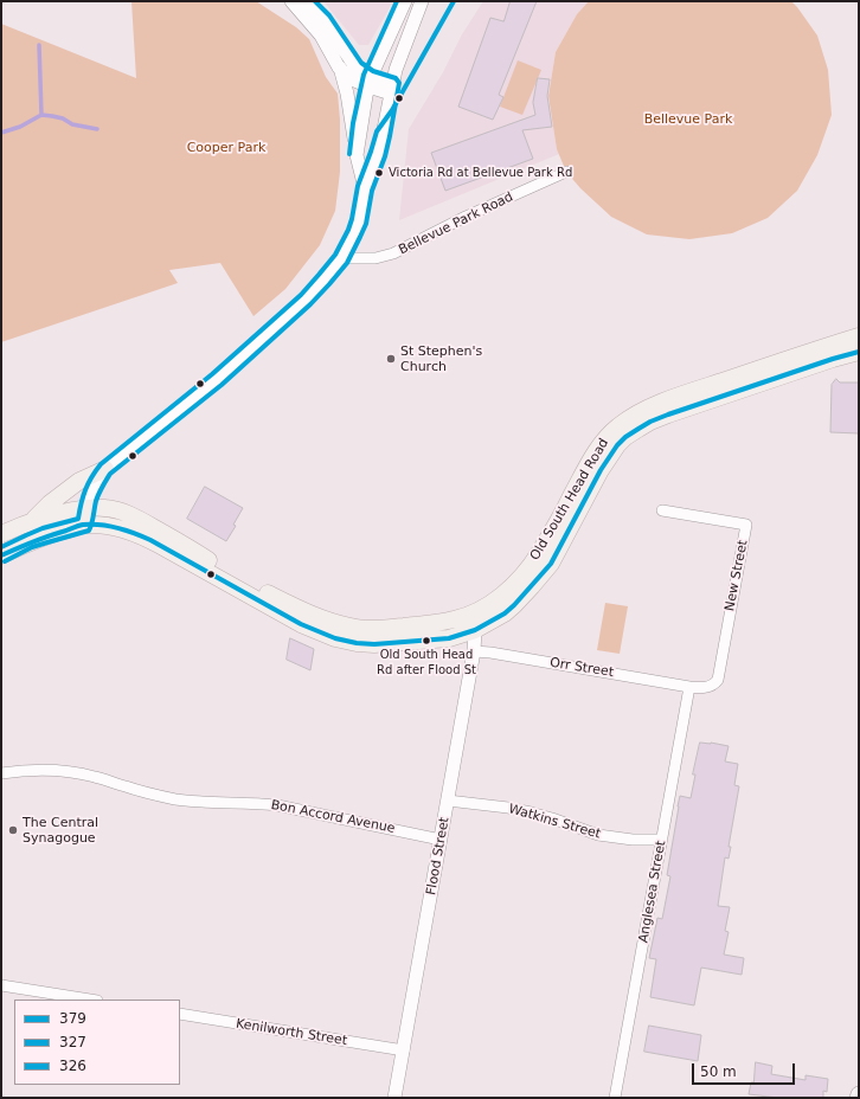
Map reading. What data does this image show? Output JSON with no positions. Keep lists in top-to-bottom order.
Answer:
{
  "streets": {
    "main road": ["Old South Head Road"],
    "street": [
      "Bellevue Park Road",
      "New Street",
      "Orr Street",
      "Bon Accord Avenue",
      "Watkins Street",
      "Flood Street",
      "Anglesea Street",
      "Kenilworth Street"
    ]
  },
  "crossings": [
    ["Old South Head Road", "Flood Street"],
    ["New Street", "Orr Street"],
    ["New Street", "Anglesea Street"],
    ["Orr Street", "Flood Street"],
    ["Orr Street", "Anglesea Street"],
    ["Bon Accord Avenue", "Flood Street"],
    ["Watkins Street", "Flood Street"],
    ["Watkins Street", "Anglesea Street"],
    ["Flood Street", "Kenilworth Street"]
  ],
  "parks": ["Bellevue Park", "Cooper Park"],
  "places": [
    "Victoria Rd at Bellevue Park Rd",
    "St Stephen's Church",
    "Old South Head Rd after Flood St",
    "The Central Synagogue"
  ],
  "lines": ["transit line 327", "transit line 326", "transit line 379"],
  "legend": ["379", "327", "326"],
  "scale_bar": "50 m"
}
